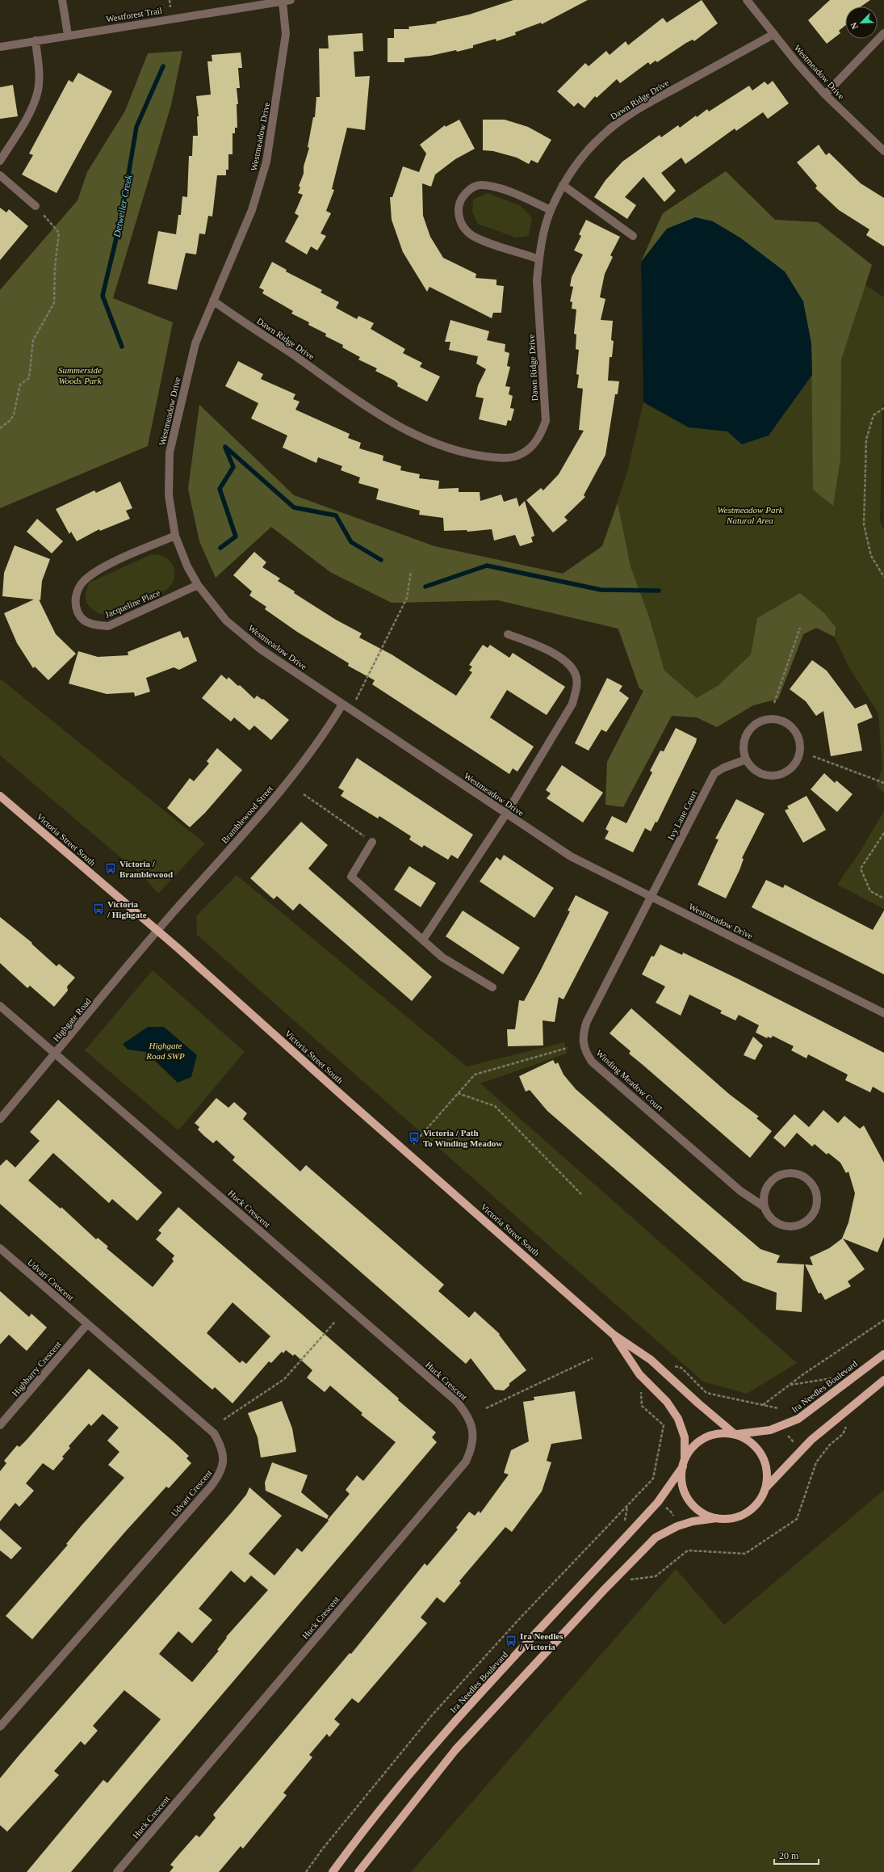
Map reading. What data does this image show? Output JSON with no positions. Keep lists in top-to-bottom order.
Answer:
{
  "streets": {
    "main road": ["Victoria Street South", "Ira Needles Boulevard"],
    "street": [
      "Westforest Trail",
      "Westmeadow Drive",
      "Dawn Ridge Drive",
      "Jacqueline Place",
      "Bramblewood Street",
      "Ivy Lane Court",
      "Highgate Road",
      "Winding Meadow Court",
      "Huck Crescent",
      "Udvari Crescent",
      "Highbarry Crescent"
    ]
  },
  "crossings": [
    ["Westforest Trail", "Westmeadow Drive"],
    ["Westmeadow Drive", "Dawn Ridge Drive"],
    ["Westmeadow Drive", "Jacqueline Place"],
    ["Westmeadow Drive", "Bramblewood Street"],
    ["Westmeadow Drive", "Ivy Lane Court"],
    ["Westmeadow Drive", "Winding Meadow Court"],
    ["Bramblewood Street", "Victoria Street South"],
    ["Bramblewood Street", "Highgate Road"],
    ["Ivy Lane Court", "Winding Meadow Court"],
    ["Victoria Street South", "Highgate Road"],
    ["Victoria Street South", "Ira Needles Boulevard"],
    ["Highgate Road", "Huck Crescent"],
    ["Udvari Crescent", "Highbarry Crescent"]
  ],
  "water": ["Detweiler Creek"],
  "parks": ["Summerside Woods Park", "Westmeadow Park Natural Area", "Highgate Road SWP"],
  "places": {
    "bus stop": [
      "Victoria / Bramblewood",
      "Victoria / Highgate",
      "Victoria / Path To Winding Meadow",
      "Ira Needles / Victoria"
    ]
  },
  "scale_bar": "20 m",
  "north": "bottom left"
}
